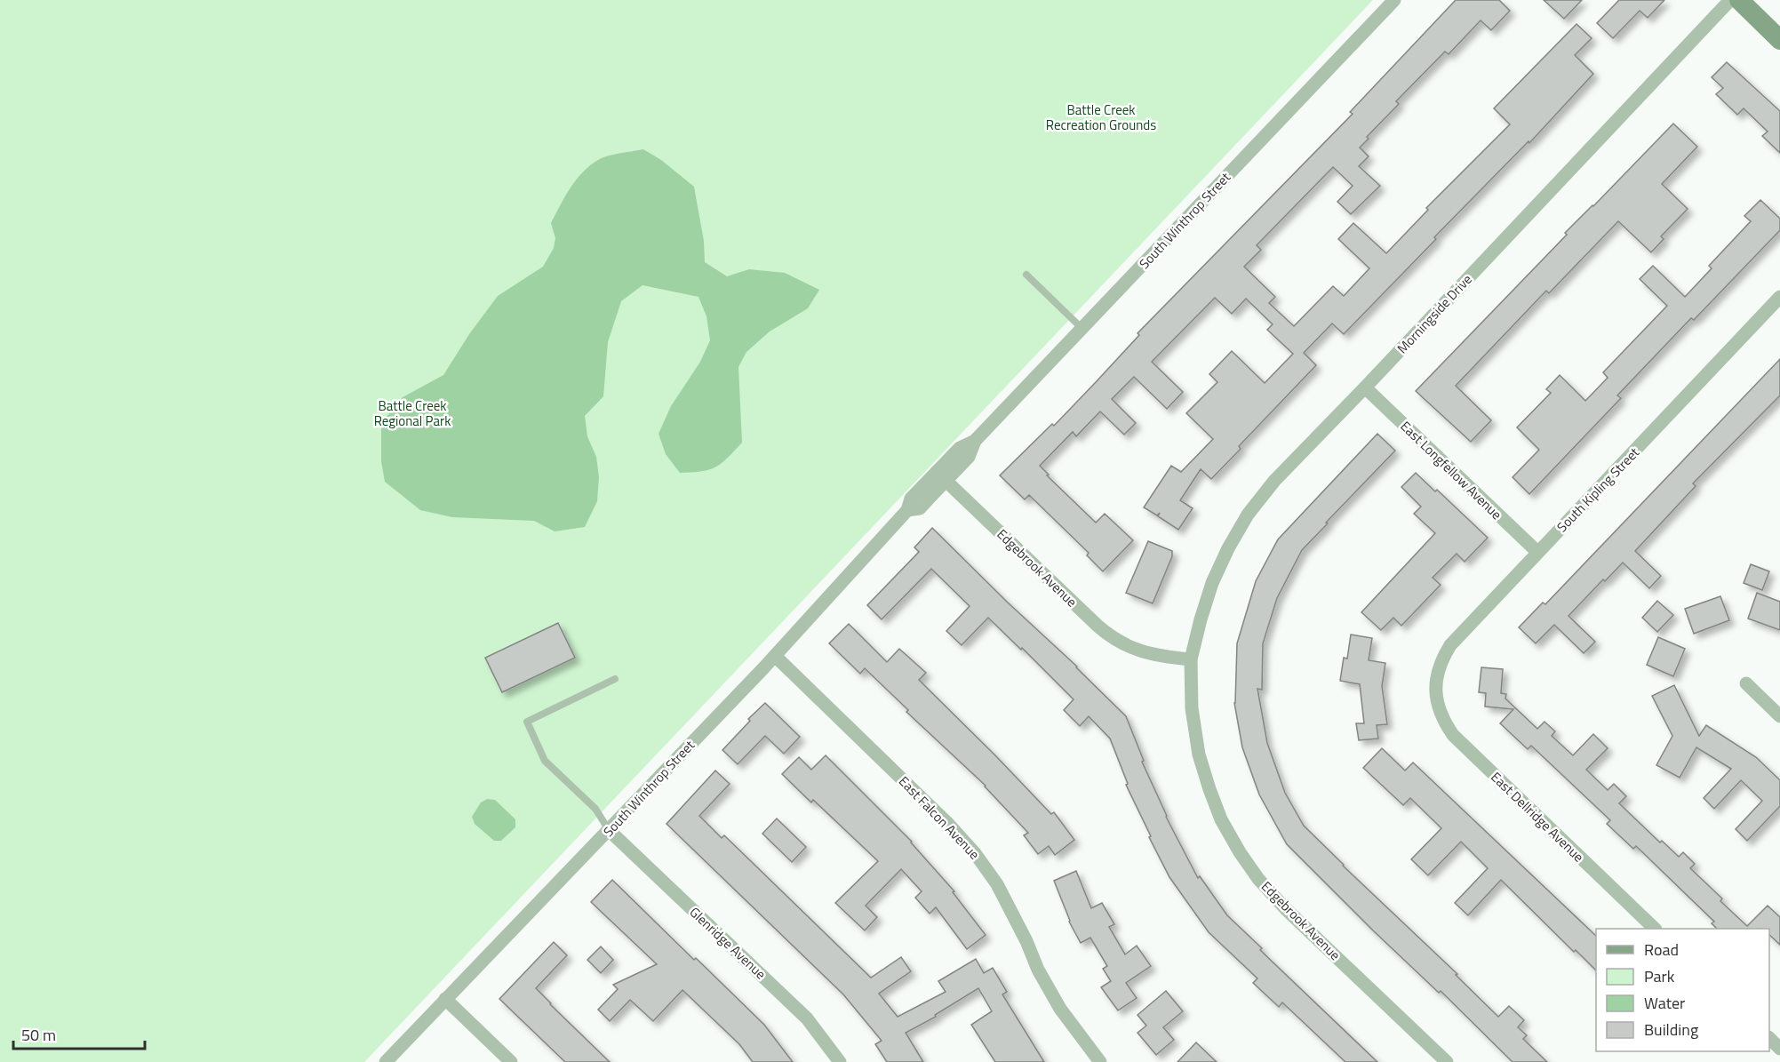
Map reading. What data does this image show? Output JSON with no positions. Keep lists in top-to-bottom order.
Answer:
{
  "streets": {
    "street": [
      "South Winthrop Street",
      "Morningside Drive",
      "East Longfellow Avenue",
      "South Kipling Street",
      "Edgebrook Avenue",
      "East Dellridge Avenue",
      "East Falcon Avenue",
      "Glenridge Avenue"
    ]
  },
  "crossings": [
    ["South Winthrop Street", "Edgebrook Avenue"],
    ["South Winthrop Street", "East Falcon Avenue"],
    ["South Winthrop Street", "Glenridge Avenue"],
    ["Morningside Drive", "East Longfellow Avenue"],
    ["Morningside Drive", "Edgebrook Avenue"],
    ["East Longfellow Avenue", "South Kipling Street"],
    ["South Kipling Street", "East Dellridge Avenue"]
  ],
  "parks": ["Battle Creek Recreation Grounds", "Battle Creek Regional Park"],
  "legend": [
    "Road",
    "Park",
    "Water",
    "Building"
  ],
  "scale_bar": "50 m"
}
